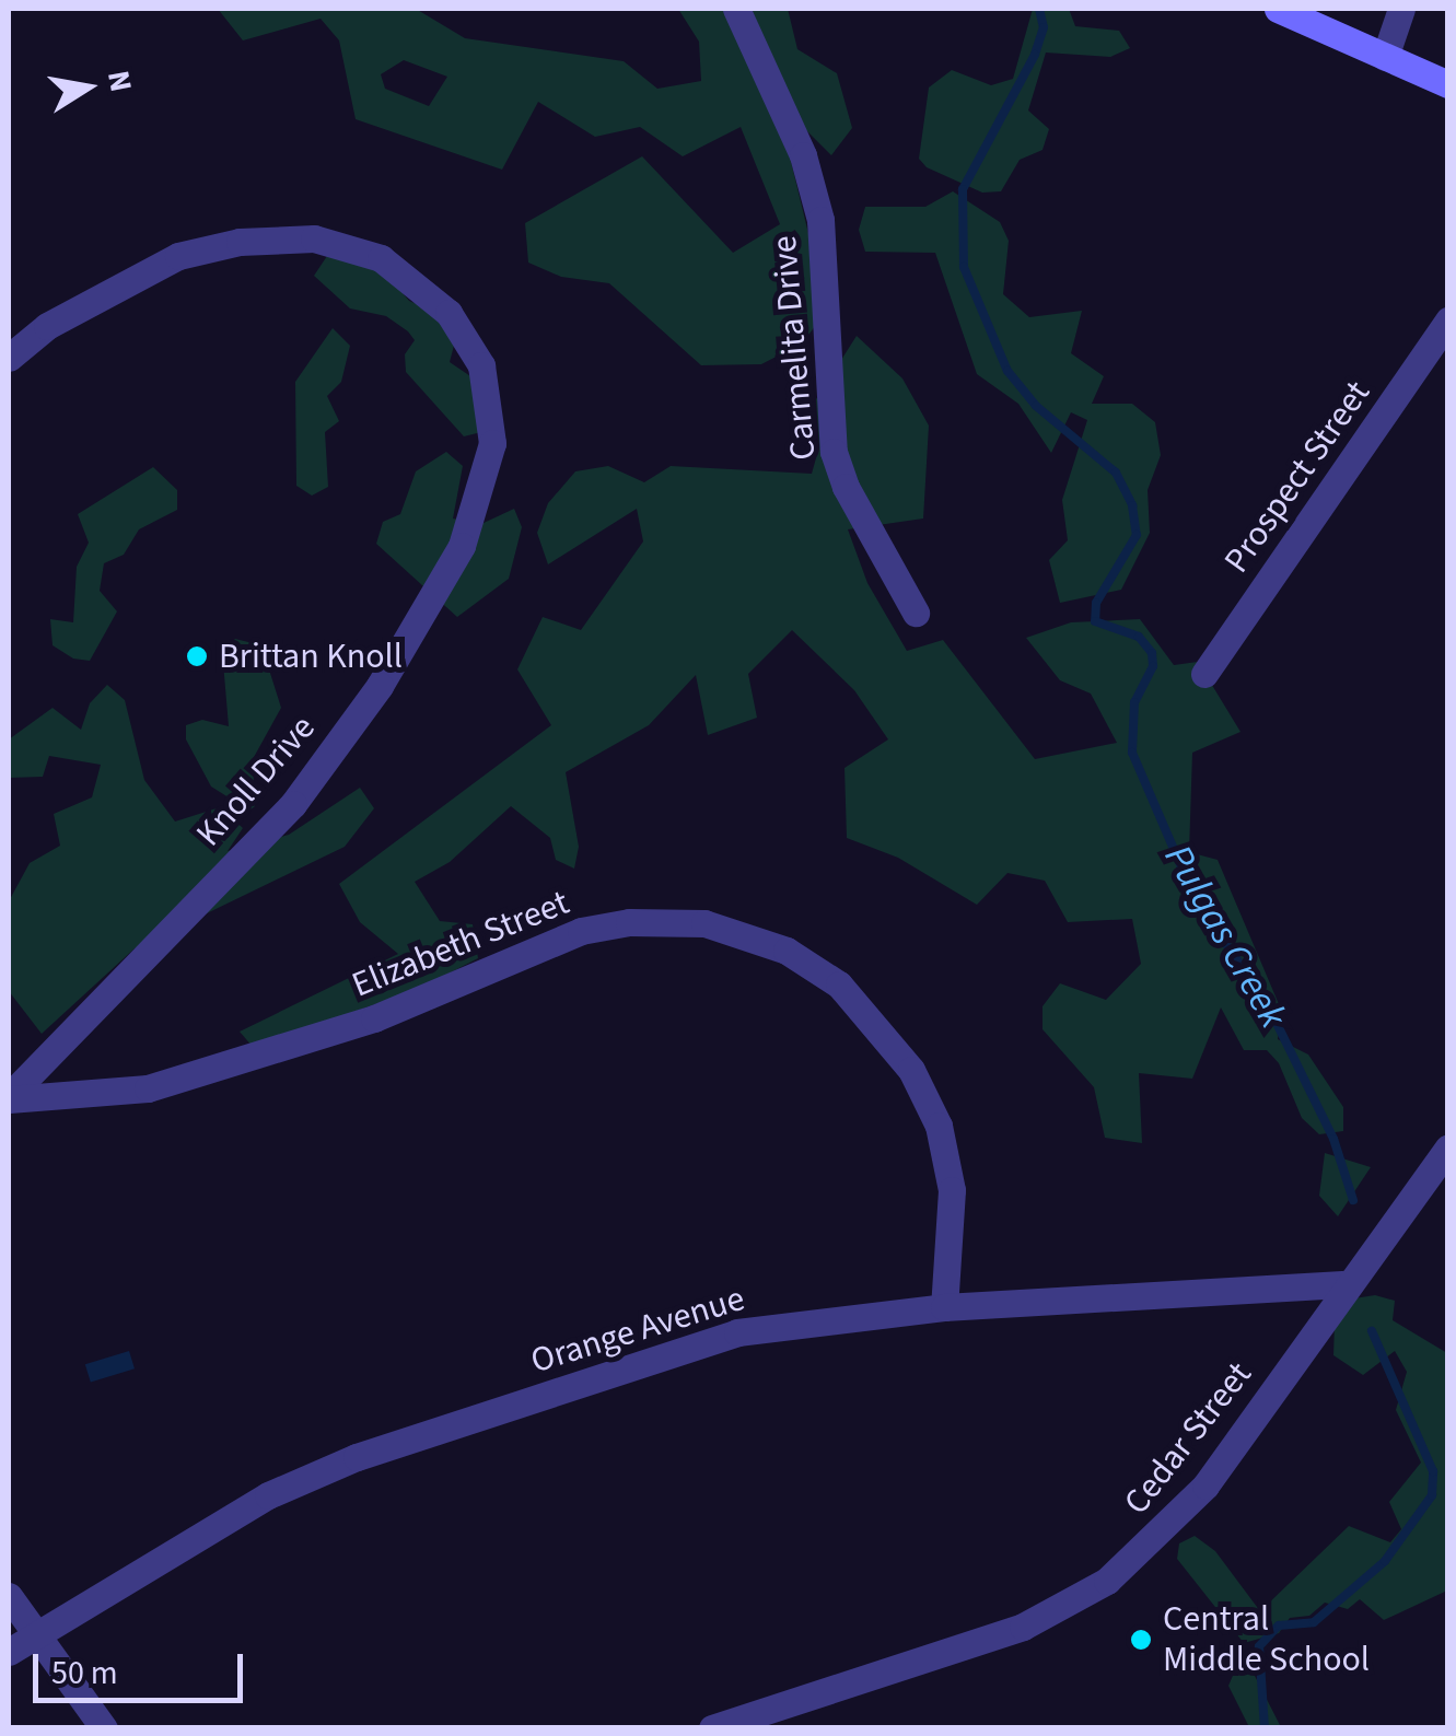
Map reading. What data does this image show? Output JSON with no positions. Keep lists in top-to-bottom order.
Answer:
{
  "streets": {
    "street": [
      "Carmelita Drive",
      "Prospect Street",
      "Knoll Drive",
      "Elizabeth Street",
      "Orange Avenue",
      "Cedar Street"
    ]
  },
  "crossings": [
    ["Knoll Drive", "Elizabeth Street"],
    ["Elizabeth Street", "Orange Avenue"],
    ["Orange Avenue", "Cedar Street"]
  ],
  "water": ["Pulgas Creek"],
  "places": ["Brittan Knoll", "Central Middle School"],
  "scale_bar": "50 m",
  "north": "right"
}
